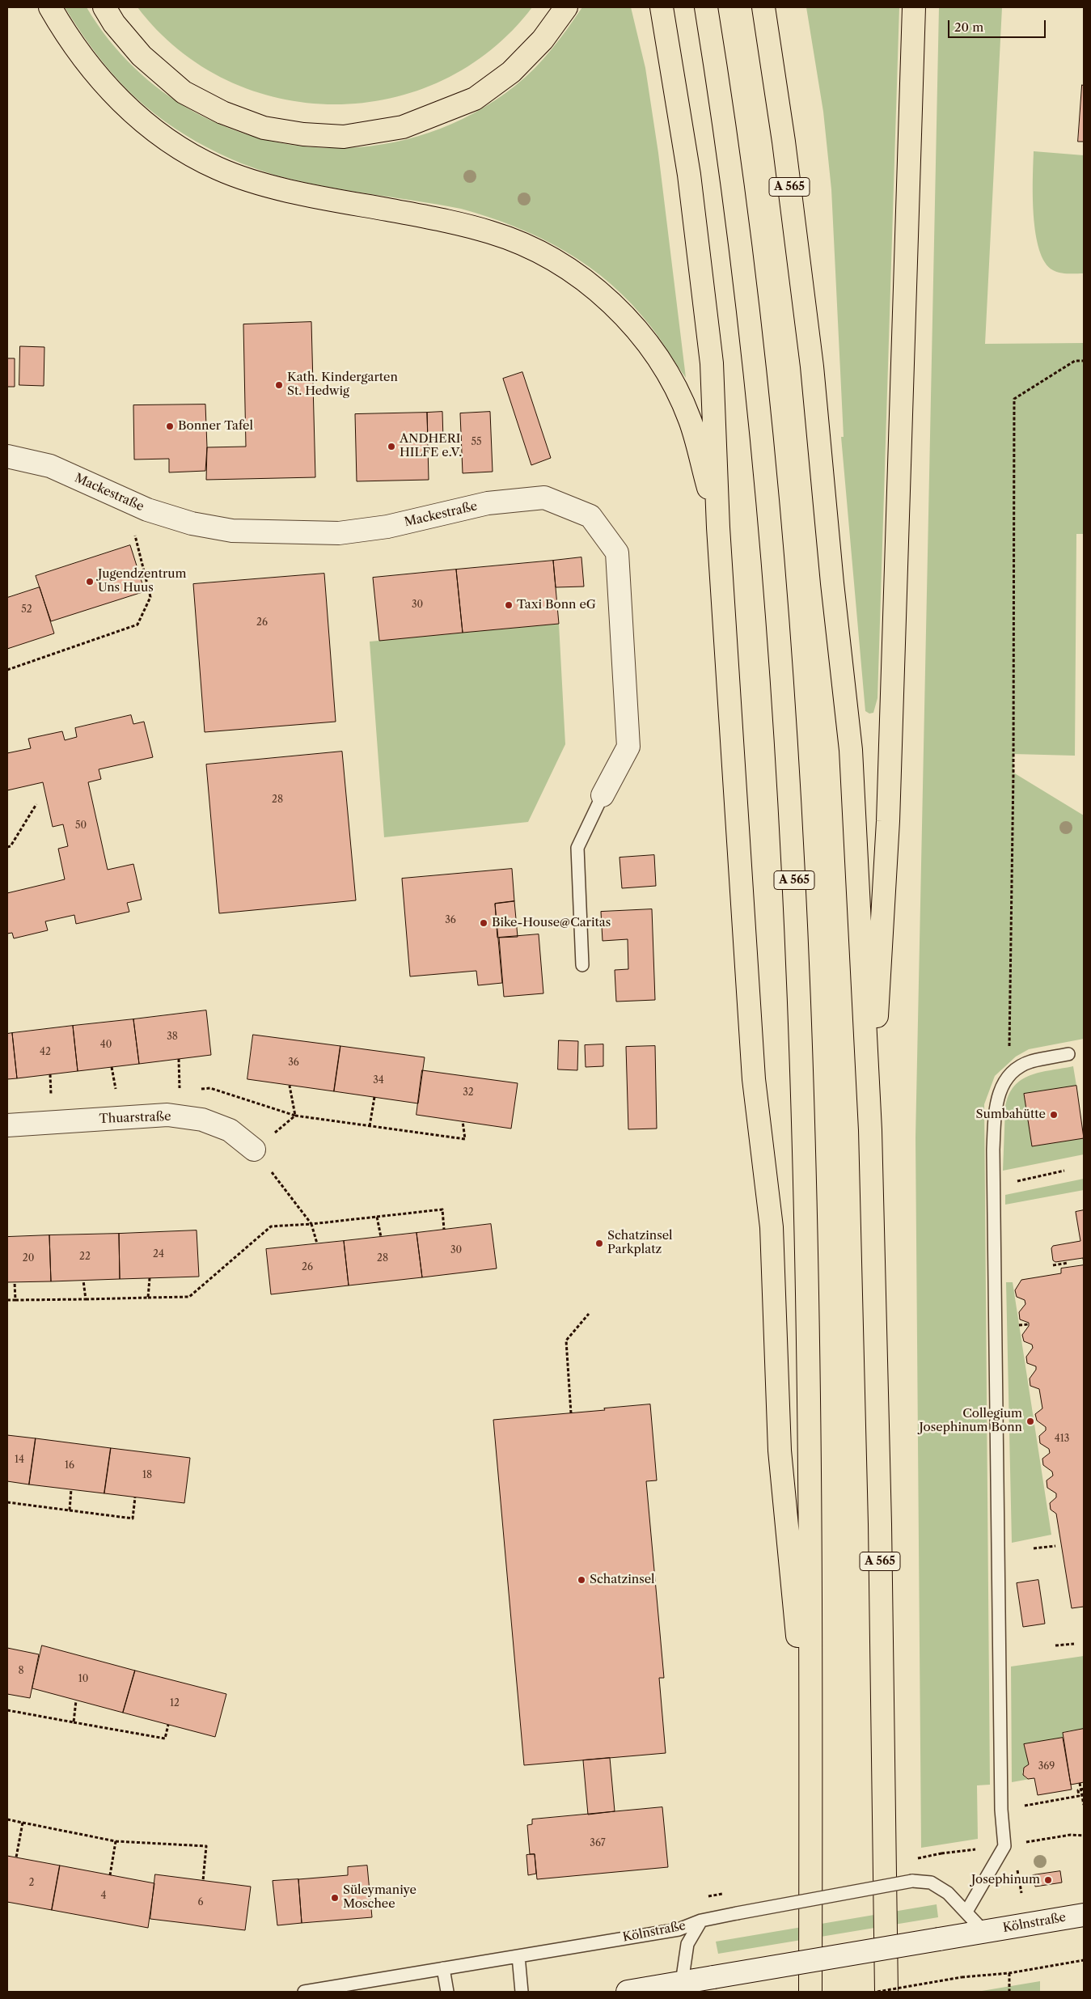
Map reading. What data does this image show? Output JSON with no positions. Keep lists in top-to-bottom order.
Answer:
{
  "streets": {
    "highway": ["A 565"],
    "street": ["Mackestraße", "Thuarstraße", "Kölnstraße"]
  },
  "places": [
    "Kath. Kindergarten St. Hedwig",
    "Bonner Tafel",
    "ANDHERI HILFE e.V.",
    "Jugendzentrum Uns Huus",
    "Taxi Bonn eG",
    "Bike-House@Caritas",
    "Sumbahütte",
    "Schatzinsel Parkplatz",
    "Collegium Josephinum Bonn",
    "Schatzinsel",
    "Josephinum",
    "Süleymaniye Moschee"
  ],
  "house_numbers": [
    "55",
    "30",
    "52",
    "26",
    "28",
    "50",
    "36",
    "38",
    "40",
    "42",
    "36",
    "34",
    "32",
    "30",
    "24",
    "22",
    "20",
    "28",
    "26",
    "413",
    "14",
    "16",
    "18",
    "8",
    "10",
    "12",
    "369",
    "367",
    "2",
    "4",
    "6"
  ],
  "scale_bar": "20 m"
}
